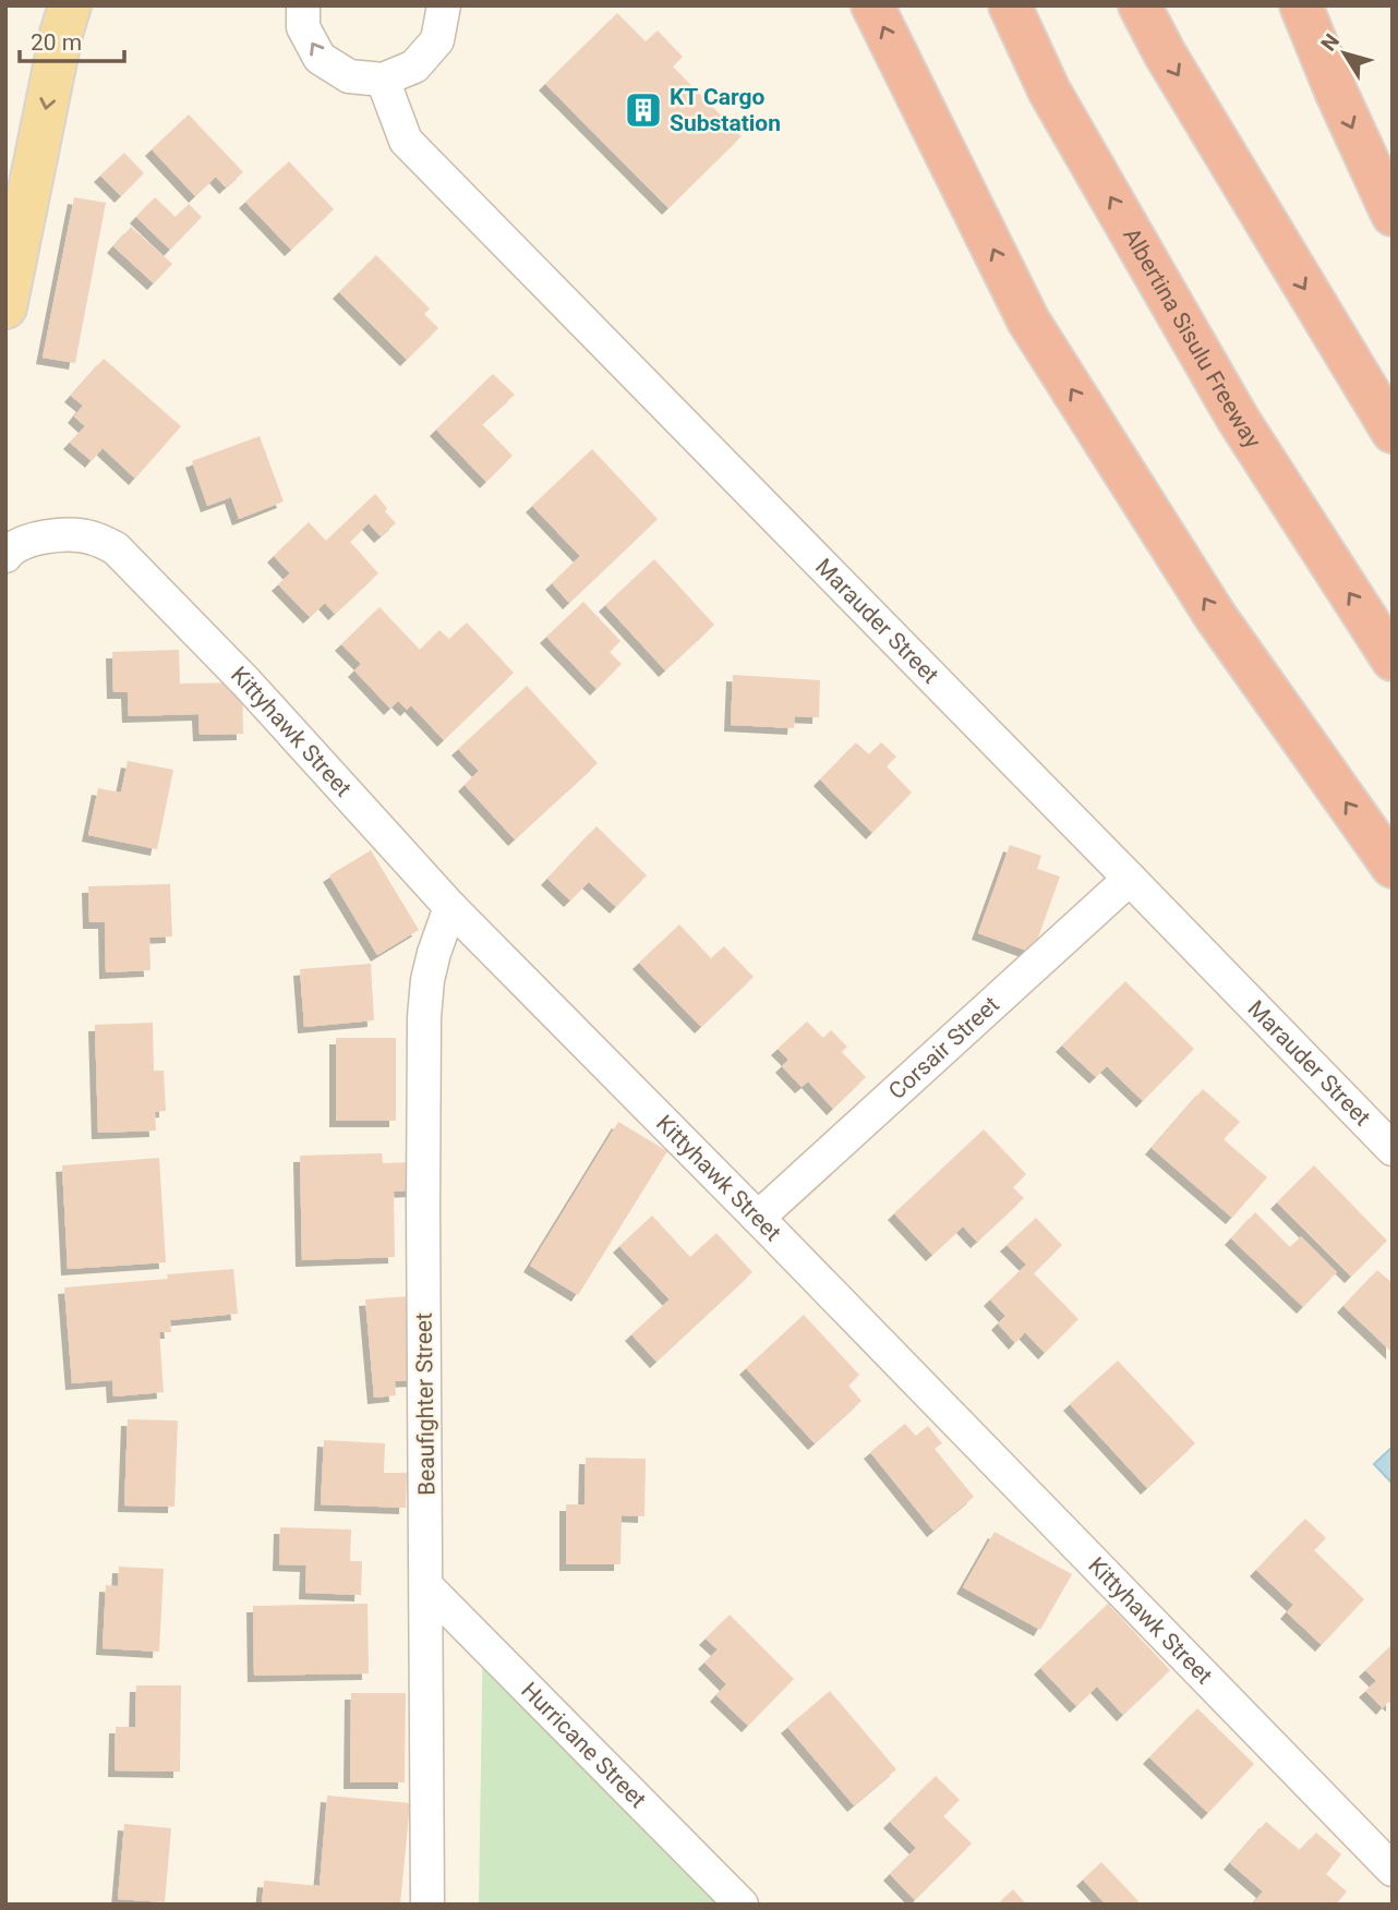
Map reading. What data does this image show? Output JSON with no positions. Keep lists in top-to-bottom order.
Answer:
{
  "streets": {
    "highway": ["Albertina Sisulu Freeway"],
    "street": [
      "Marauder Street",
      "Kittyhawk Street",
      "Corsair Street",
      "Beaufighter Street",
      "Hurricane Street"
    ]
  },
  "crossings": [
    ["Marauder Street", "Corsair Street"],
    ["Kittyhawk Street", "Corsair Street"],
    ["Kittyhawk Street", "Beaufighter Street"],
    ["Beaufighter Street", "Hurricane Street"]
  ],
  "places": {
    "building": ["KT Cargo Substation"]
  },
  "scale_bar": "20 m",
  "north": "top left"
}
